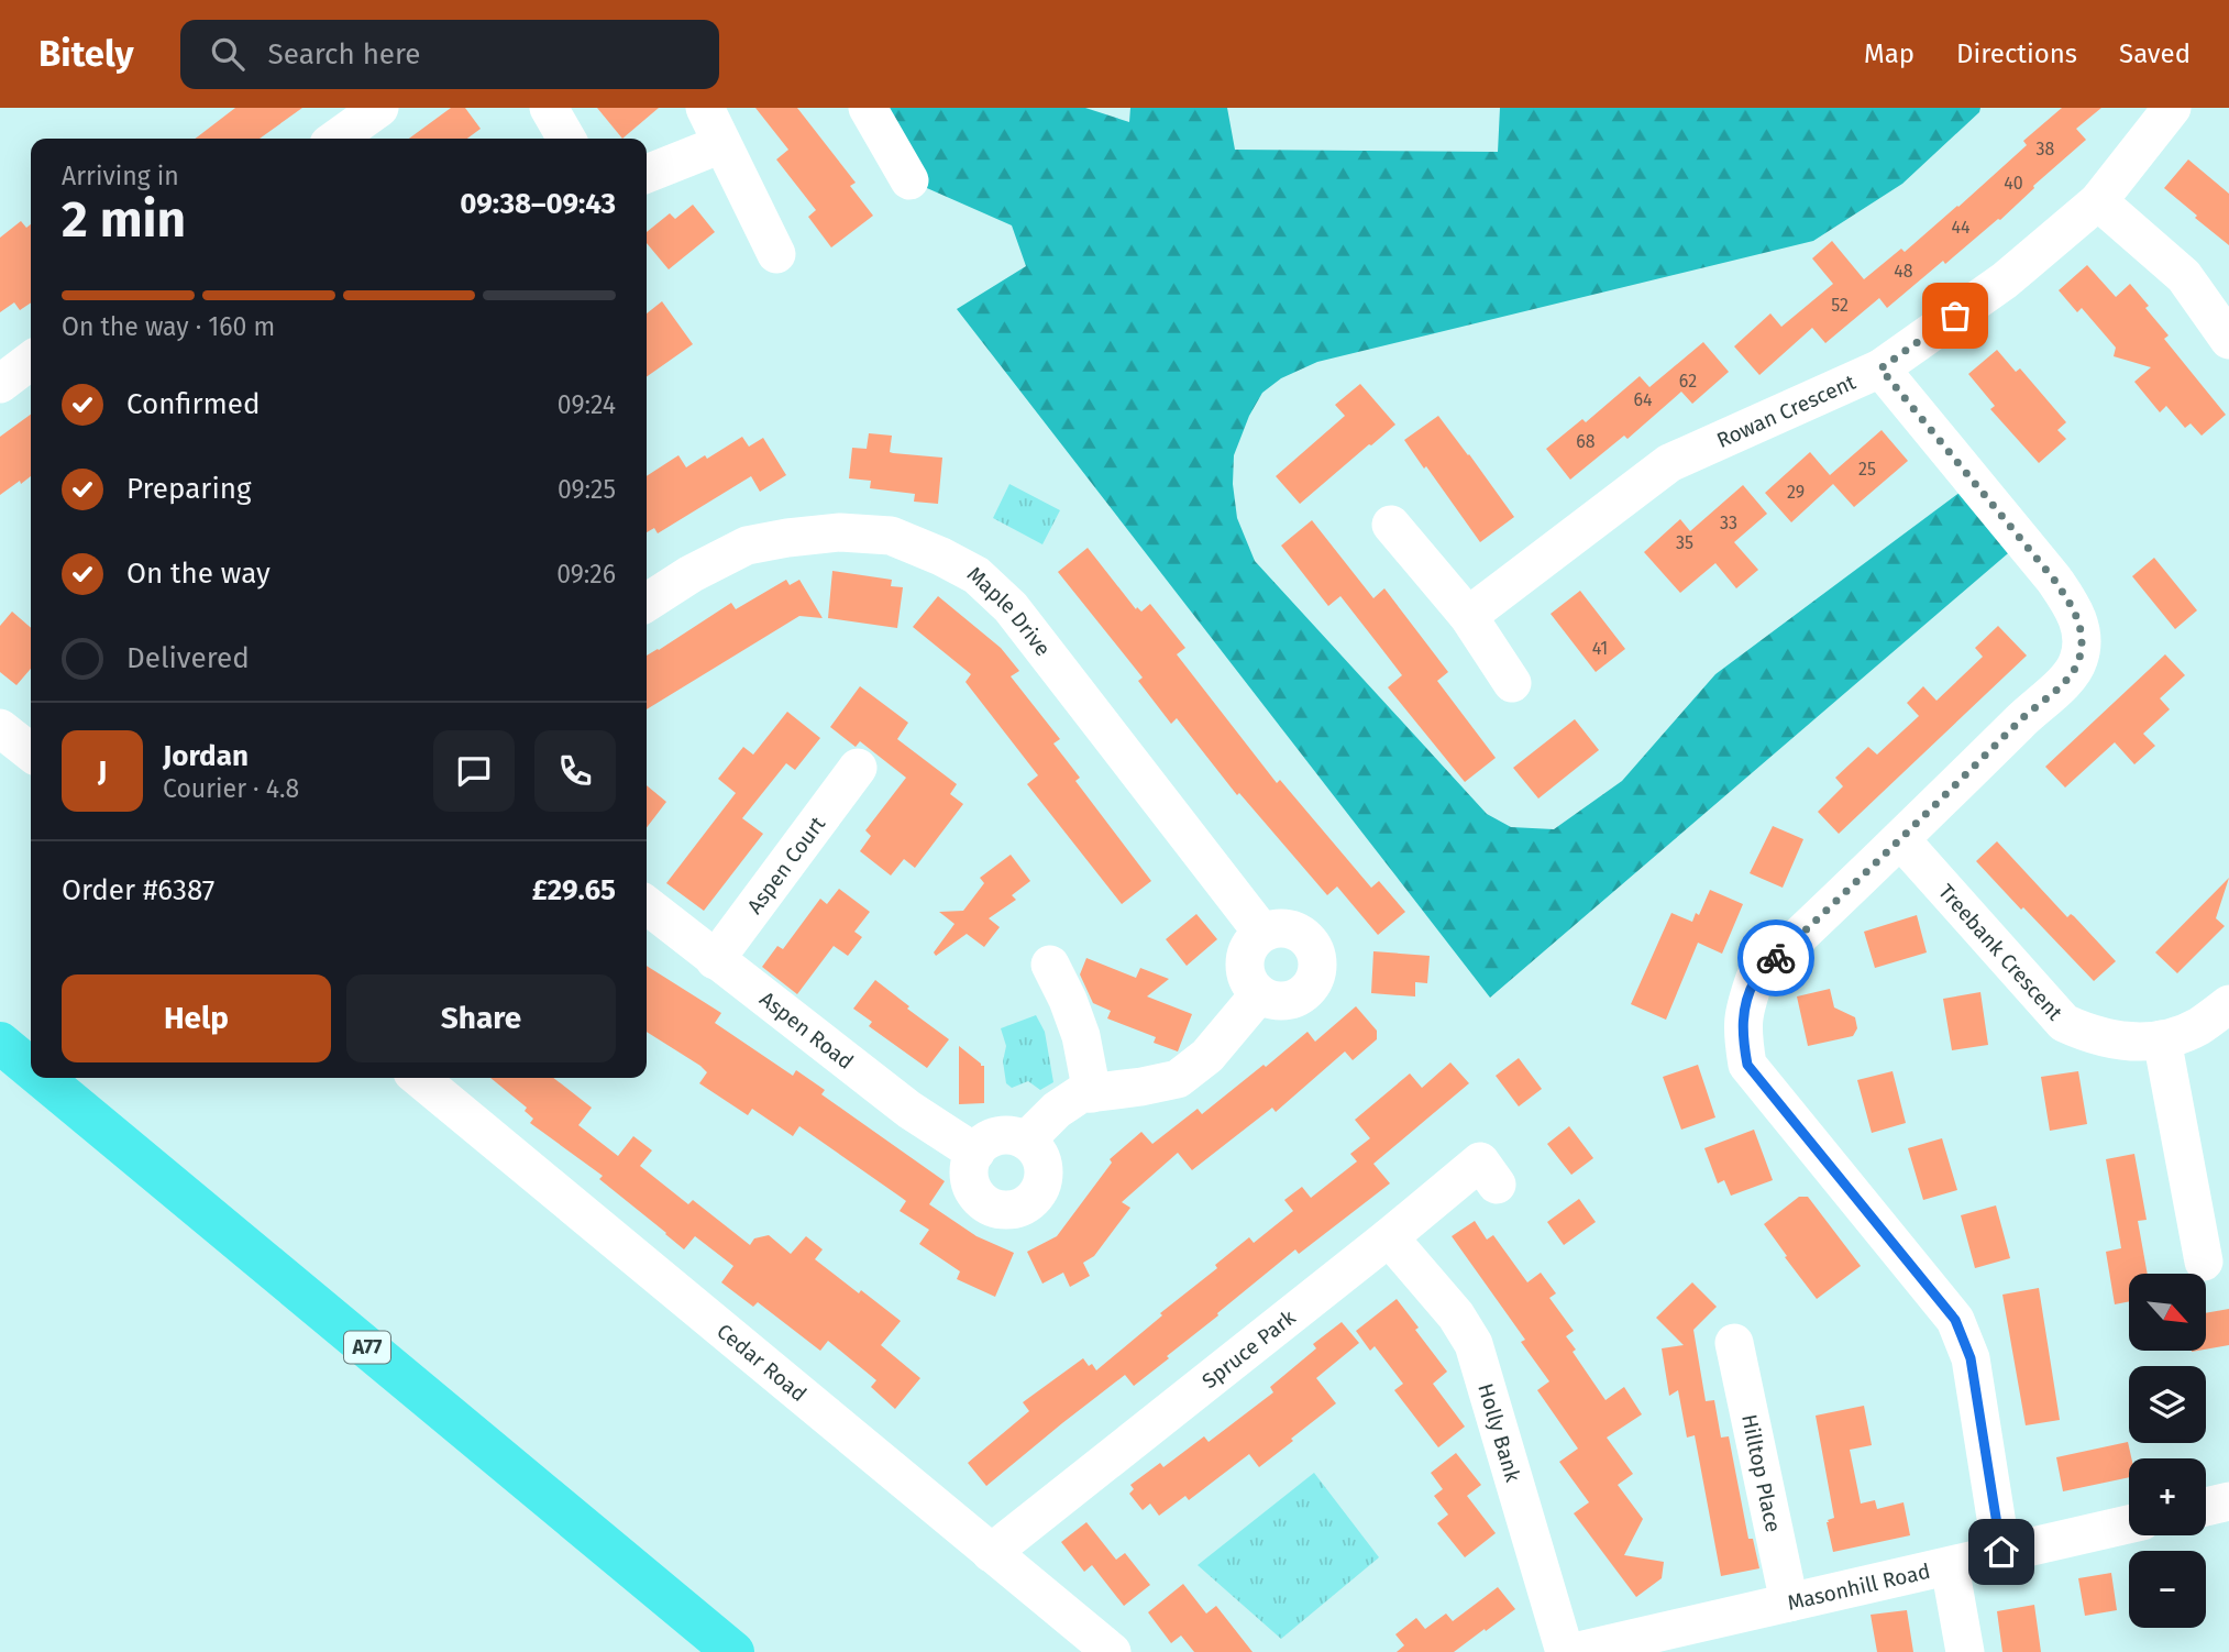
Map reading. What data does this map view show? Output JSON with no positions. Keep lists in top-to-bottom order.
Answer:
{
  "streets": {
    "highway": ["A77"],
    "street": [
      "Rowan Crescent",
      "Maple Drive",
      "Aspen Court",
      "Treebank Crescent",
      "Aspen Road",
      "Spruce Park",
      "Cedar Road",
      "Holly Bank",
      "Hilltop Place",
      "Masonhill Road"
    ]
  },
  "crossings": [
    ["Aspen Court", "Aspen Road"],
    ["Spruce Park", "Cedar Road"],
    ["Spruce Park", "Holly Bank"],
    ["Hilltop Place", "Masonhill Road"]
  ],
  "house_numbers": [
    "38",
    "40",
    "44",
    "48",
    "52",
    "62",
    "64",
    "68",
    "25",
    "29",
    "33",
    "35",
    "41"
  ],
  "north": "bottom right",
  "page": {
    "header": "Bitely",
    "search": "Search here",
    "nav": ["Map", "Directions", "Saved"],
    "heading": ["2 min", "Arriving in", "09:38–09:43"],
    "panel": [
      "Jordan",
      "Courier · 4.8",
      "Order #6387",
      "£29.65"
    ],
    "bar": "On the way · 160 m",
    "list": [
      ["Confirmed", "09:24"],
      ["Preparing", "09:25"],
      ["On the way", "09:26"],
      "Delivered"
    ],
    "round": "J",
    "buttons": ["Help", "Share"],
    "map_buttons": ["+", "−"]
  }
}
